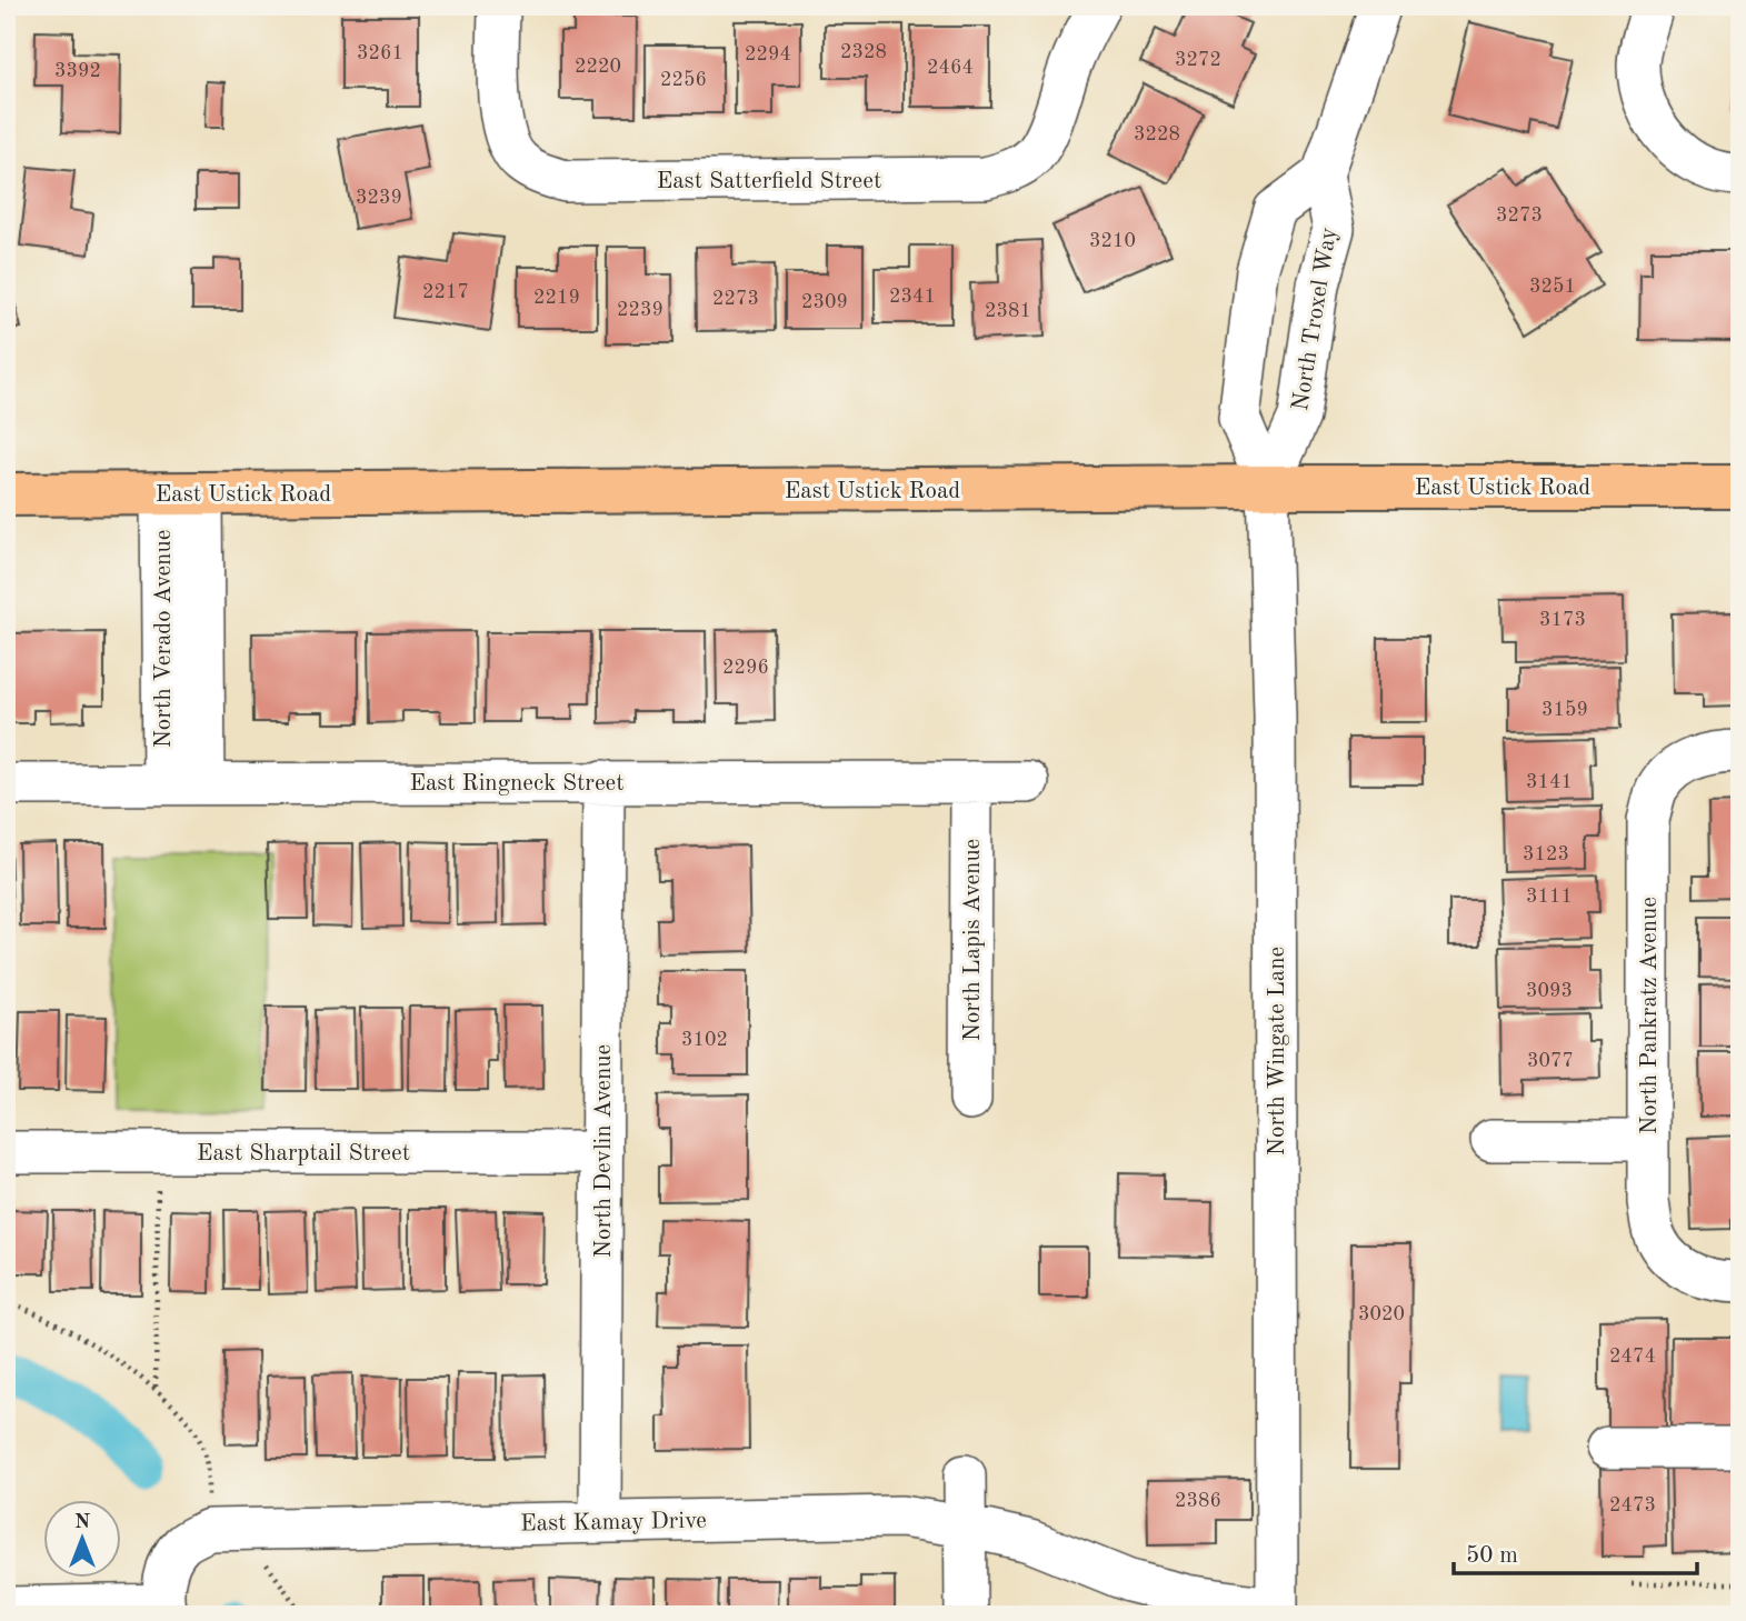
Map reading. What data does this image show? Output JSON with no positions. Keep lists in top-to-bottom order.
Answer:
{
  "streets": {
    "main road": ["East Ustick Road"],
    "street": [
      "East Satterfield Street",
      "North Troxel Way",
      "North Verado Avenue",
      "East Ringneck Street",
      "North Lapis Avenue",
      "North Pankratz Avenue",
      "North Wingate Lane",
      "North Devlin Avenue",
      "East Sharptail Street",
      "East Kamay Drive"
    ]
  },
  "crossings": [
    ["North Troxel Way", "East Ustick Road"],
    ["North Troxel Way", "North Wingate Lane"],
    ["East Ustick Road", "North Verado Avenue"],
    ["East Ustick Road", "North Wingate Lane"],
    ["North Verado Avenue", "East Ringneck Street"],
    ["East Ringneck Street", "North Lapis Avenue"],
    ["East Ringneck Street", "North Devlin Avenue"],
    ["North Wingate Lane", "East Kamay Drive"],
    ["North Devlin Avenue", "East Sharptail Street"],
    ["North Devlin Avenue", "East Kamay Drive"]
  ],
  "house_numbers": [
    "2328",
    "3261",
    "2294",
    "3272",
    "2220",
    "2464",
    "3392",
    "2256",
    "3228",
    "3239",
    "3273",
    "3210",
    "3251",
    "2217",
    "2341",
    "2219",
    "2273",
    "2309",
    "2239",
    "2381",
    "3173",
    "2296",
    "3159",
    "3141",
    "3123",
    "3111",
    "3093",
    "3102",
    "3077",
    "3020",
    "2474",
    "2386",
    "2473"
  ],
  "scale_bar": "50 m",
  "north": "top"
}
